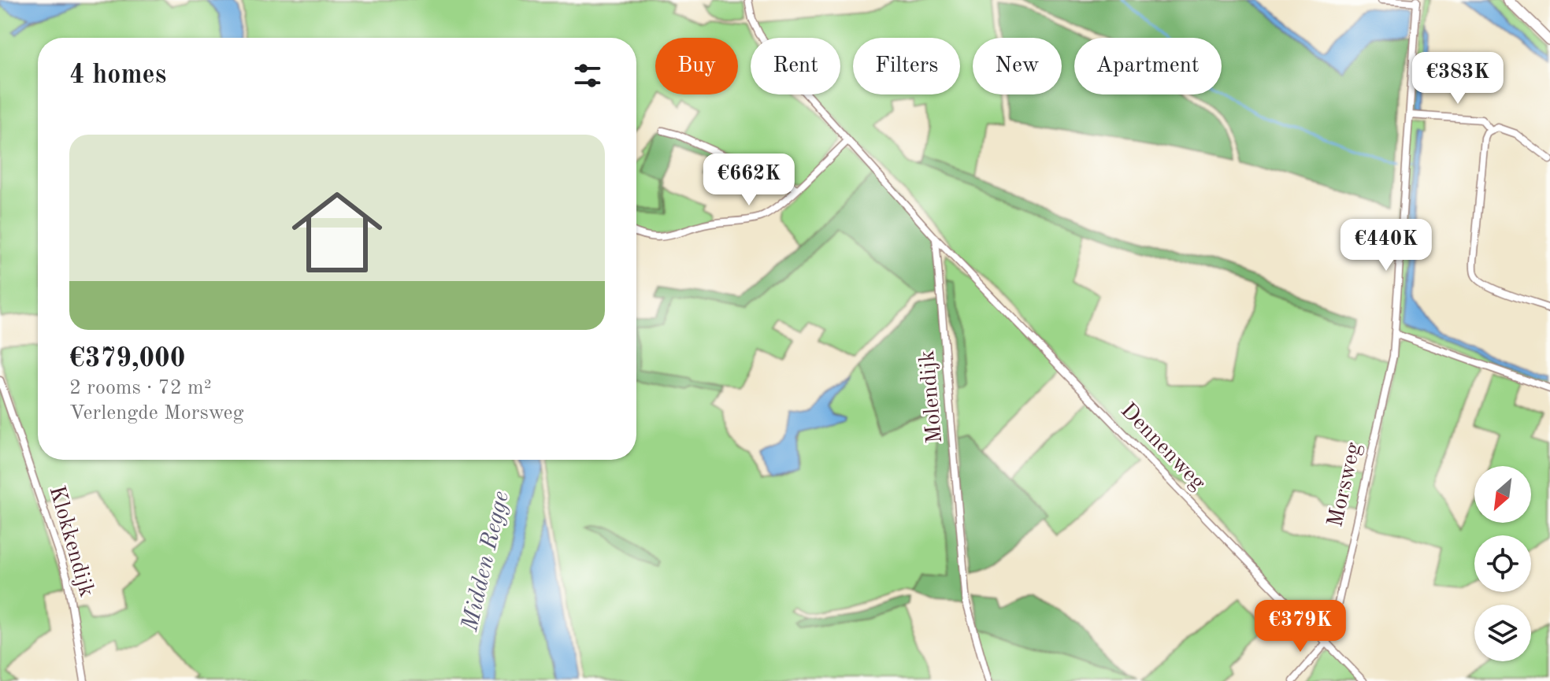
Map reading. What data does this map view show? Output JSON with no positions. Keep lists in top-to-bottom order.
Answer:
{
  "streets": {
    "street": [
      "Molendijk",
      "Dennenweg",
      "Morsweg",
      "Klokkendijk"
    ]
  },
  "crossings": [
    ["Molendijk", "Dennenweg"],
    ["Dennenweg", "Morsweg"]
  ],
  "water": ["Midden Regge"],
  "north": "bottom left",
  "page": {
    "chip": [
      "Buy",
      "Rent",
      "Filters",
      "New",
      "Apartment"
    ],
    "heading": "4 homes",
    "price": [
      "€383K",
      "€662K",
      "€440K",
      "€379K"
    ],
    "list": [
      {
        "name": "€379,000",
        "note": "2 rooms · 72 m² · Verlengde Morsweg"
      }
    ]
  }
}
